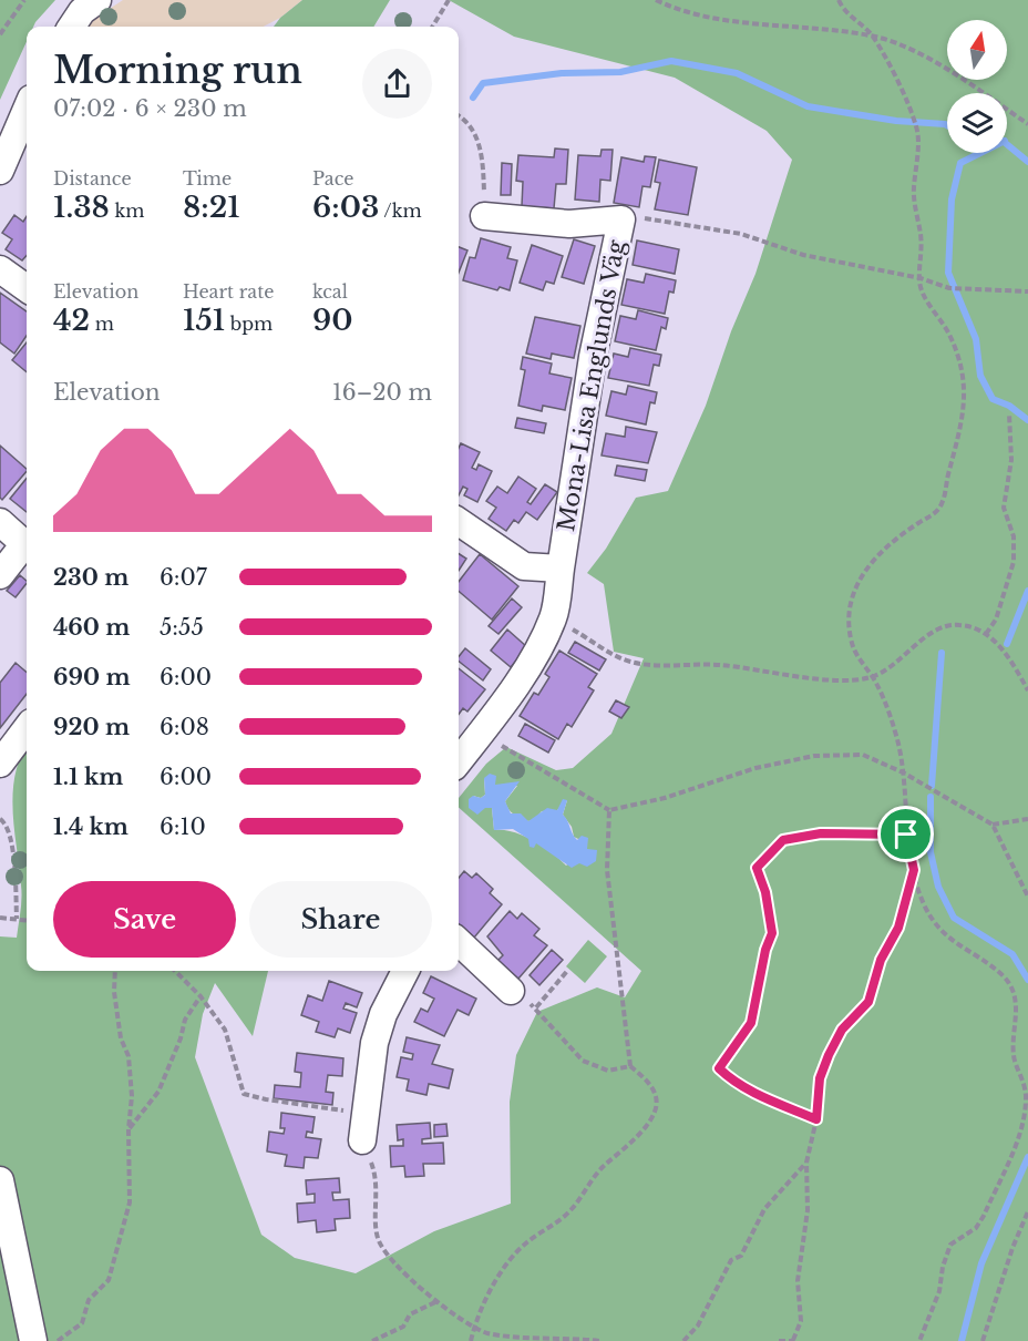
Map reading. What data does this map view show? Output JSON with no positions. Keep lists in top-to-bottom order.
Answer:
{
  "streets": {
    "street": ["Mona-Lisa Englunds Väg"]
  },
  "north": "top",
  "page": {
    "heading": ["Morning run", "07:02 · 6 × 230 m"],
    "stats": [
      ["Distance", "1.38 km"],
      ["Time", "8:21"],
      ["Pace", "6:03 /km"],
      ["Elevation", "42 m"],
      ["Heart rate", "151 bpm"],
      ["kcal", "90"]
    ],
    "chart": ["Elevation", "16–20 m"],
    "list": [
      {
        "name": "230 m",
        "note": "6:07"
      },
      {
        "name": "460 m",
        "note": "5:55"
      },
      {
        "name": "690 m",
        "note": "6:00"
      },
      {
        "name": "920 m",
        "note": "6:08"
      },
      {
        "name": "1.1 km",
        "note": "6:00"
      },
      {
        "name": "1.4 km",
        "note": "6:10"
      }
    ],
    "buttons": ["Save", "Share"]
  }
}
